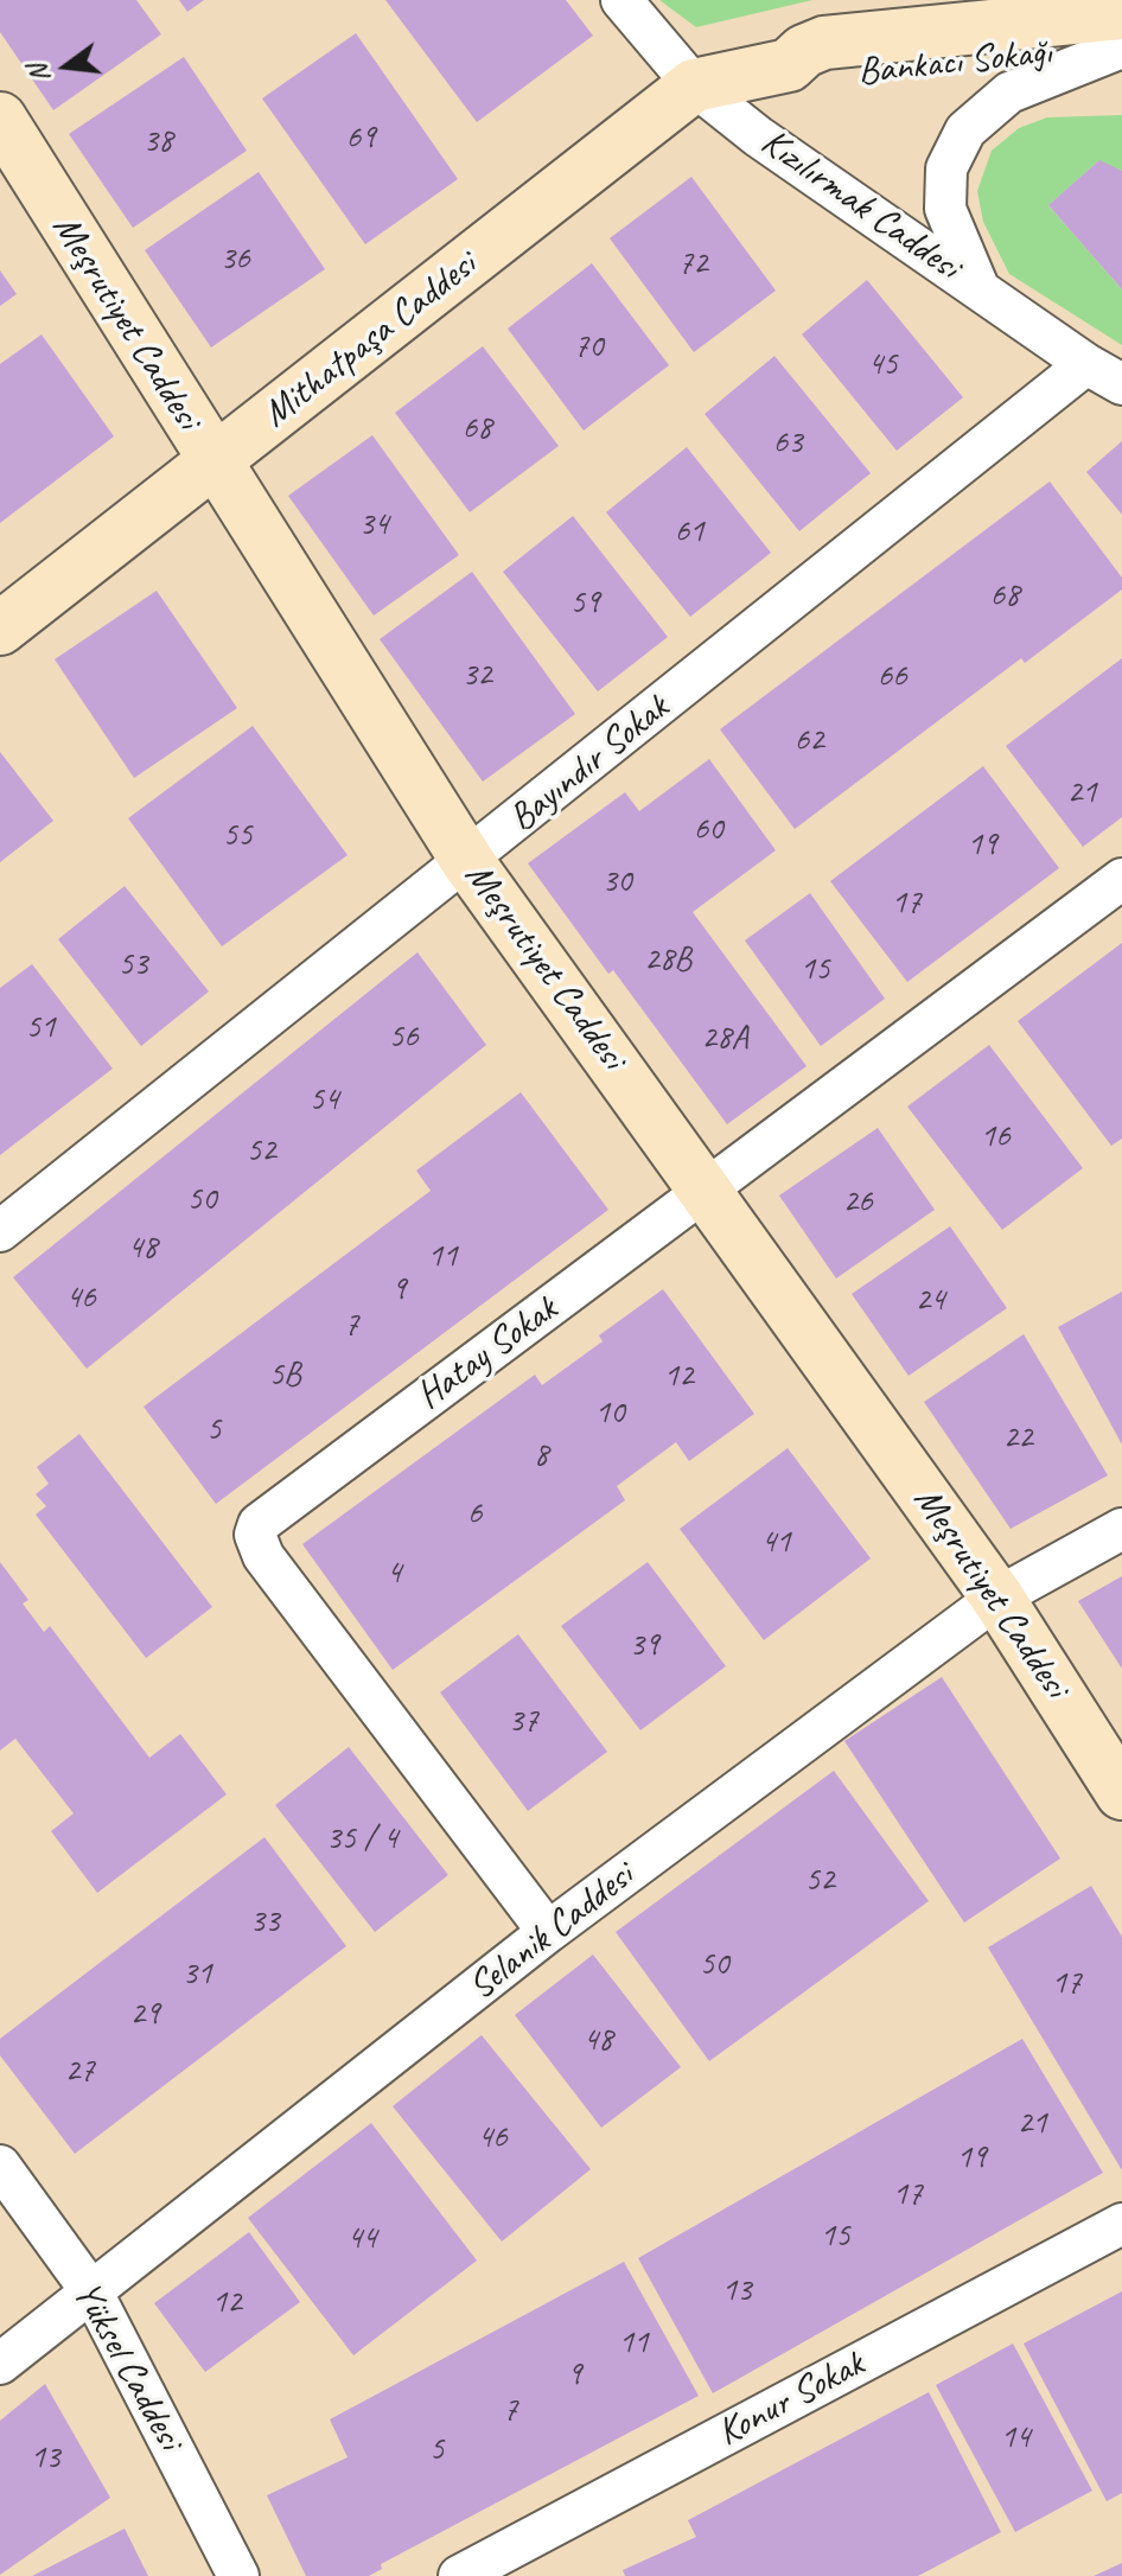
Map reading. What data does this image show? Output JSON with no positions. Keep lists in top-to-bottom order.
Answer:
{
  "streets": {
    "main road": ["Bankacı Sokağı", "Meşrutiyet Caddesi", "Mithatpaşa Caddesi"],
    "street": [
      "Kızılırmak Caddesi",
      "Bayındır Sokak",
      "Hatay Sokak",
      "Selanik Caddesi",
      "Yüksel Caddesi",
      "Konur Sokak"
    ]
  },
  "crossings": [
    ["Bankacı Sokağı", "Kızılırmak Caddesi"],
    ["Bankacı Sokağı", "Mithatpaşa Caddesi"],
    ["Kızılırmak Caddesi", "Mithatpaşa Caddesi"],
    ["Kızılırmak Caddesi", "Bayındır Sokak"],
    ["Meşrutiyet Caddesi", "Mithatpaşa Caddesi"],
    ["Meşrutiyet Caddesi", "Bayındır Sokak"],
    ["Meşrutiyet Caddesi", "Hatay Sokak"],
    ["Meşrutiyet Caddesi", "Selanik Caddesi"],
    ["Hatay Sokak", "Selanik Caddesi"],
    ["Selanik Caddesi", "Yüksel Caddesi"]
  ],
  "house_numbers": [
    "69",
    "38",
    "36",
    "72",
    "70",
    "45",
    "68",
    "63",
    "34",
    "61",
    "68",
    "59",
    "32",
    "66",
    "62",
    "21",
    "60",
    "55",
    "19",
    "30",
    "17",
    "28B",
    "53",
    "15",
    "51",
    "56",
    "28A",
    "54",
    "16",
    "52",
    "50",
    "26",
    "48",
    "11",
    "9",
    "46",
    "24",
    "7",
    "5B",
    "12",
    "10",
    "5",
    "22",
    "8",
    "6",
    "41",
    "4",
    "39",
    "37",
    "35 / 4",
    "52",
    "33",
    "50",
    "31",
    "17",
    "29",
    "48",
    "27",
    "21",
    "46",
    "19",
    "17",
    "15",
    "44",
    "13",
    "12",
    "11",
    "9",
    "7",
    "14",
    "5",
    "13"
  ],
  "north": "left"
}
